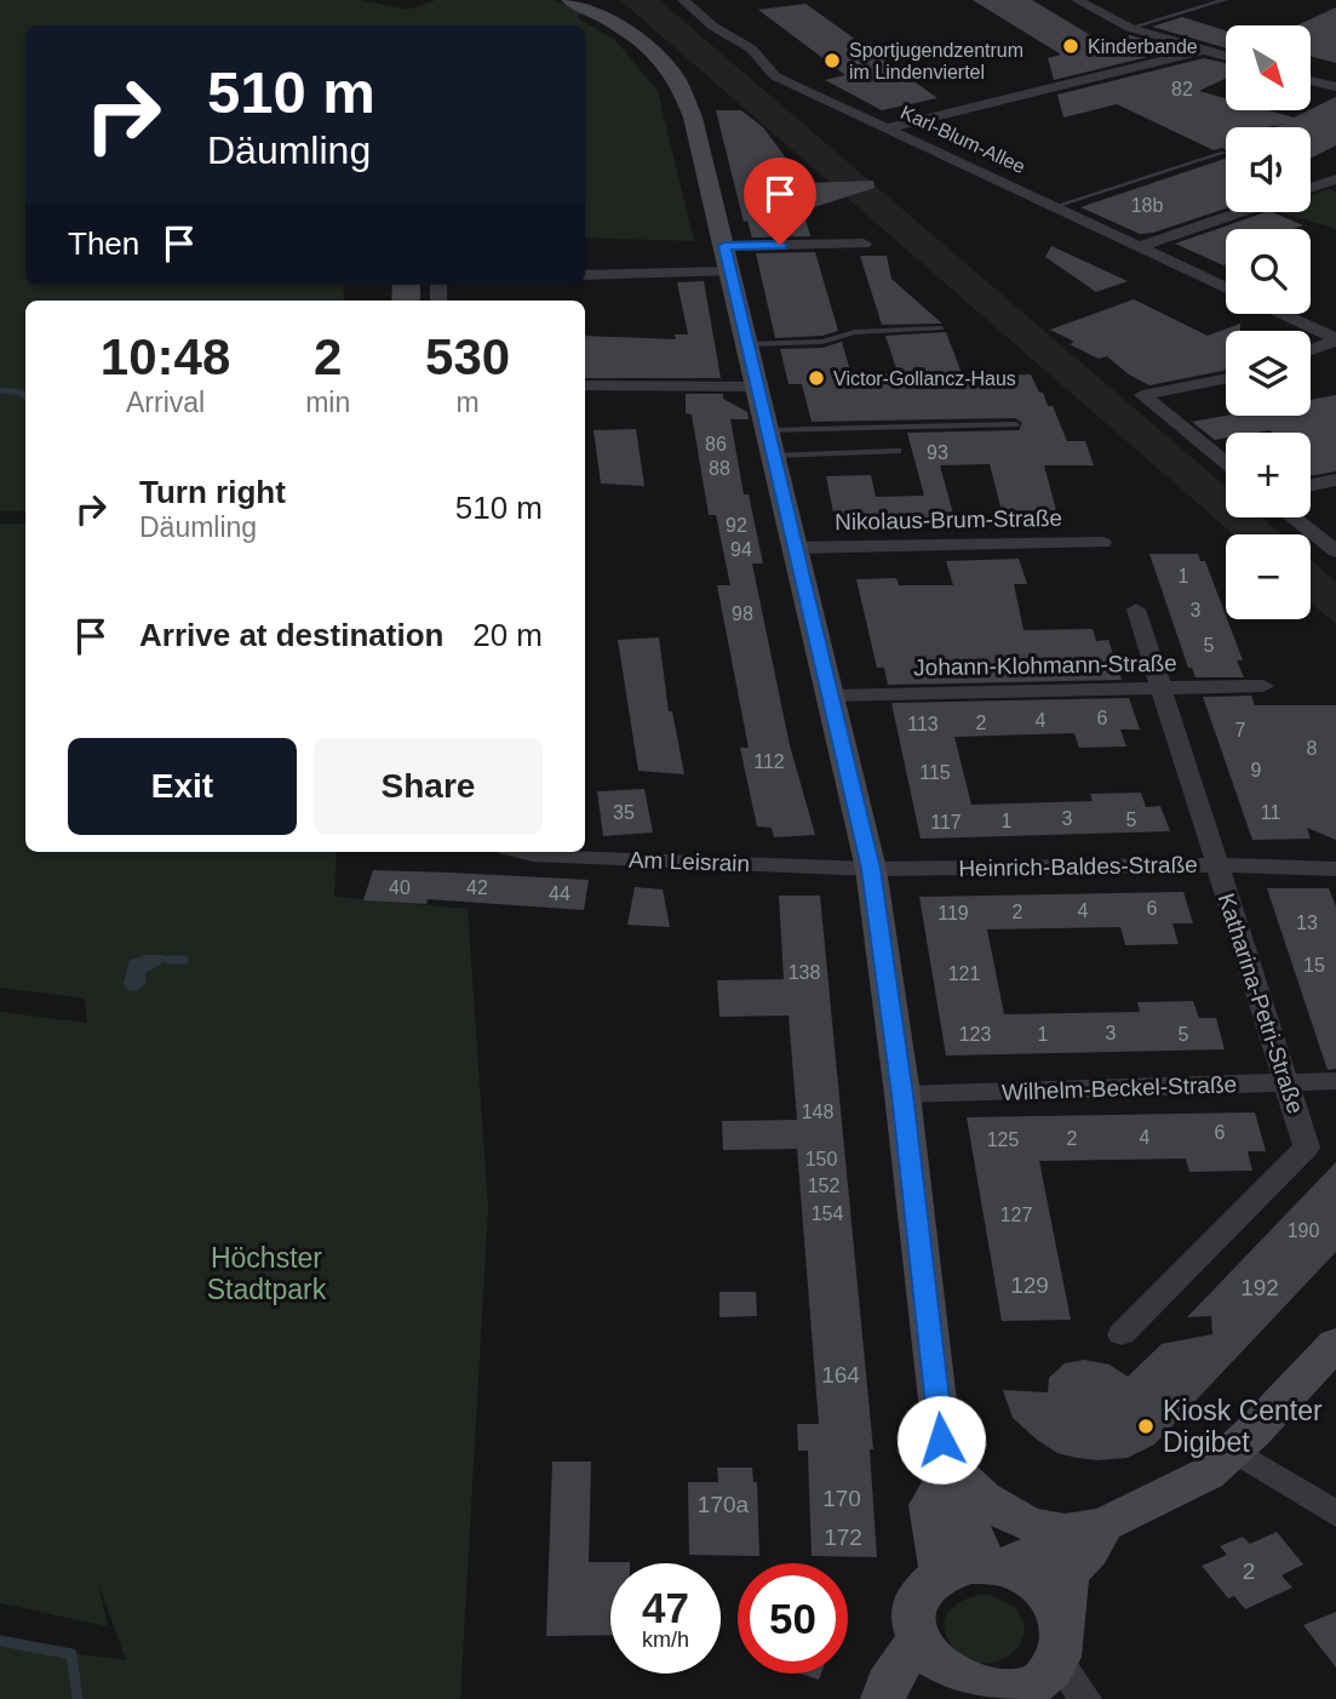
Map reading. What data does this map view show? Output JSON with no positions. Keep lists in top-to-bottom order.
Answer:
{
  "streets": {
    "street": [
      "Karl-Blum-Allee",
      "Nikolaus-Brum-Straße",
      "Johann-Klohmann-Straße",
      "Am Leisrain",
      "Heinrich-Baldes-Straße",
      "Katharina-Petri-Straße",
      "Wilhelm-Beckel-Straße"
    ]
  },
  "crossings": [
    ["Johann-Klohmann-Straße", "Katharina-Petri-Straße"],
    ["Am Leisrain", "Heinrich-Baldes-Straße"],
    ["Heinrich-Baldes-Straße", "Katharina-Petri-Straße"],
    ["Katharina-Petri-Straße", "Wilhelm-Beckel-Straße"]
  ],
  "parks": ["Höchster Stadtpark"],
  "places": [
    "Kinderbande",
    "Sportjugendzentrum im Lindenviertel",
    "Victor-Gollancz-Haus",
    "Kiosk Center Digibet"
  ],
  "house_numbers": [
    "82",
    "18b",
    "86",
    "93",
    "88",
    "92",
    "94",
    "1",
    "3",
    "98",
    "5",
    "6",
    "4",
    "2",
    "113",
    "7",
    "8",
    "112",
    "9",
    "115",
    "35",
    "11",
    "3",
    "5",
    "1",
    "117",
    "40",
    "42",
    "44",
    "6",
    "4",
    "2",
    "119",
    "13",
    "15",
    "138",
    "121",
    "3",
    "123",
    "1",
    "5",
    "148",
    "6",
    "4",
    "2",
    "125",
    "150",
    "152",
    "154",
    "127",
    "190",
    "129",
    "192",
    "164",
    "170",
    "170a",
    "172",
    "2"
  ],
  "north": "bottom right",
  "page": {
    "map_buttons": ["+", "−"],
    "turn": ["510 m", "Däumling"],
    "then": "Then",
    "eta": [
      "10:48",
      "Arrival",
      "2",
      "min",
      "530",
      "m"
    ],
    "list": [
      {
        "name": "Turn right",
        "note": "Däumling",
        "value": "510 m"
      },
      {
        "name": "Arrive at destination",
        "value": "20 m"
      }
    ],
    "buttons": ["Exit", "Share"],
    "speed": "47 km/h",
    "limit": "50"
  }
}
